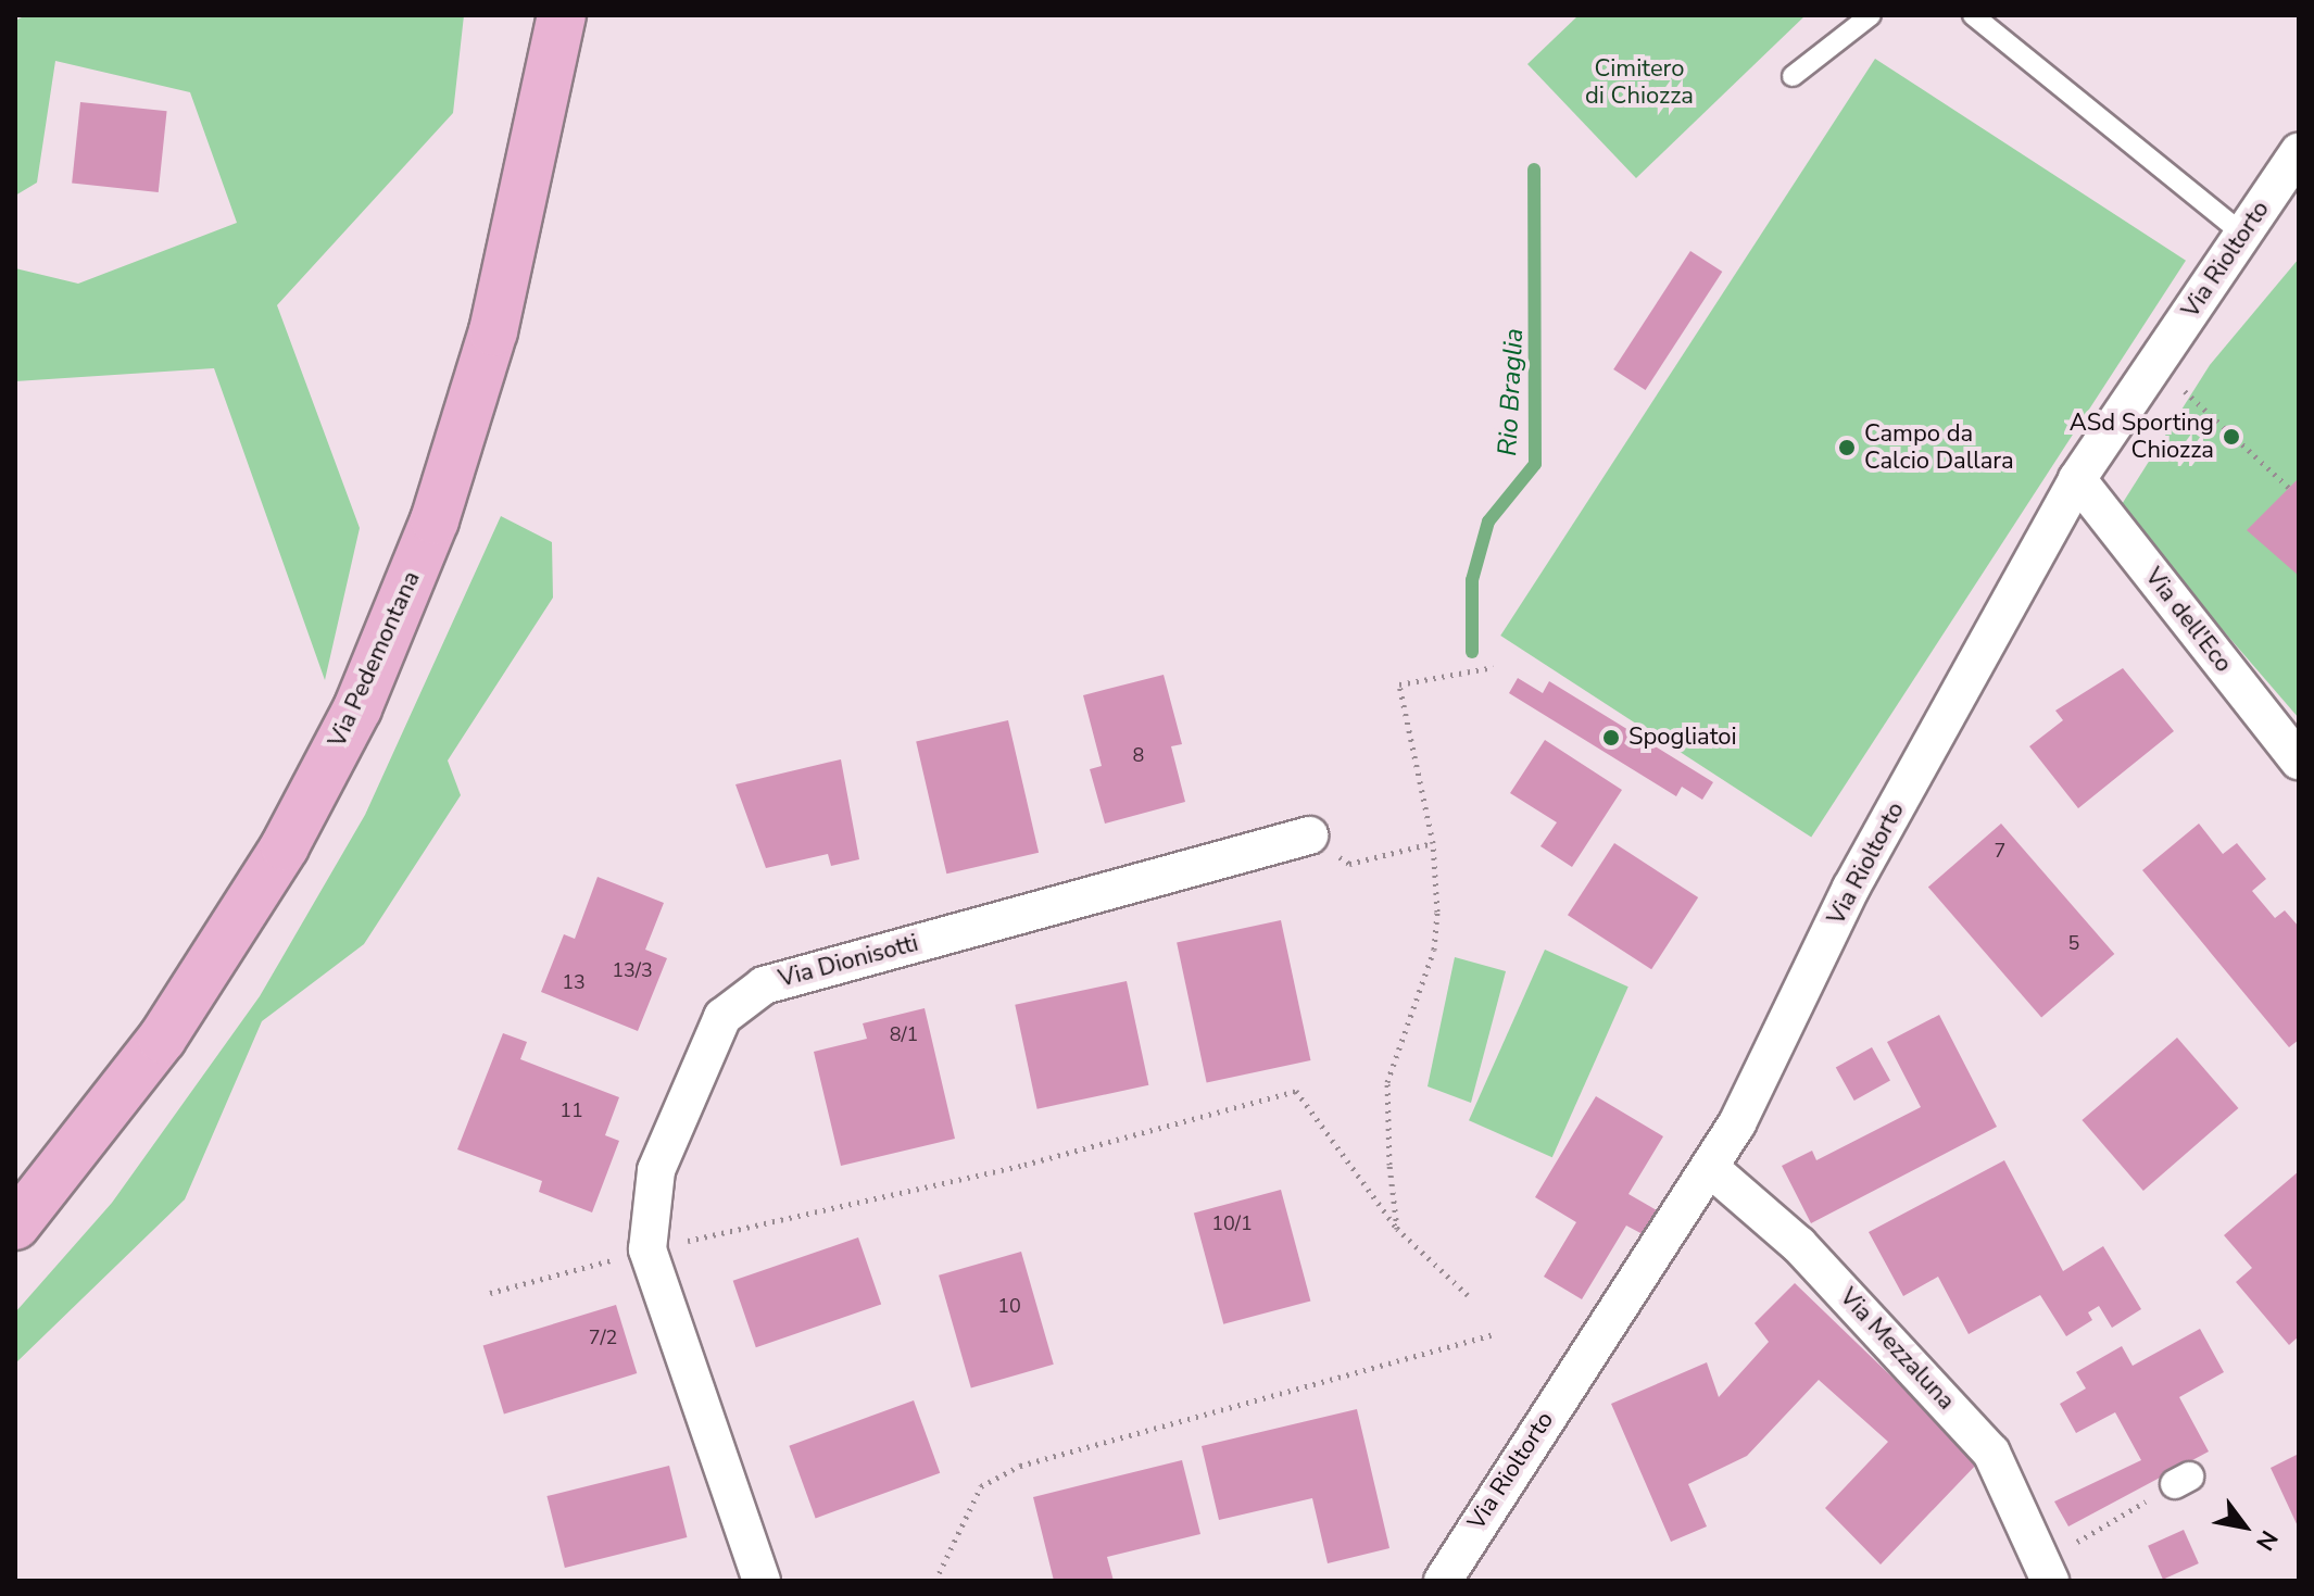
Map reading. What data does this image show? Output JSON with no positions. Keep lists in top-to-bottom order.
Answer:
{
  "streets": {
    "main road": ["Via Pedemontana"],
    "street": [
      "Via Rioltorto",
      "Via dell'Eco",
      "Via Dionisotti",
      "Via Mezzaluna"
    ]
  },
  "crossings": [
    ["Via Rioltorto", "Via dell'Eco"],
    ["Via Rioltorto", "Via Mezzaluna"]
  ],
  "water": ["Rio Braglia"],
  "parks": ["Cimitero di Chiozza"],
  "places": ["ASd Sporting Chiozza", "Campo da Calcio Dallara", "Spogliatoi"],
  "house_numbers": [
    "8",
    "7",
    "5",
    "13/3",
    "13",
    "8/1",
    "11",
    "10/1",
    "10",
    "7/2"
  ],
  "north": "bottom right"
}
